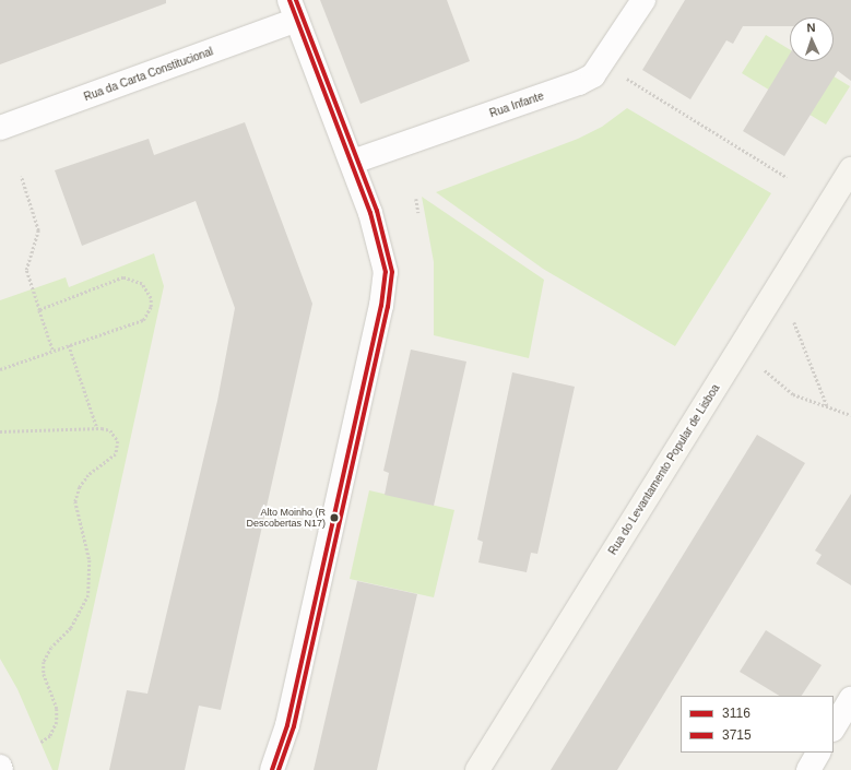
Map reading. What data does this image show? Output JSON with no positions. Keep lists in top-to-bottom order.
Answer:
{
  "streets": {
    "street": ["Rua da Carta Constitucional", "Rua Infante", "Rua do Levantamento Popular de Lisboa"]
  },
  "places": ["Alto Moinho (R Descobertas N17)"],
  "lines": ["transit line 3116", "transit line 3715"],
  "legend": ["3116", "3715"],
  "north": "top"
}
